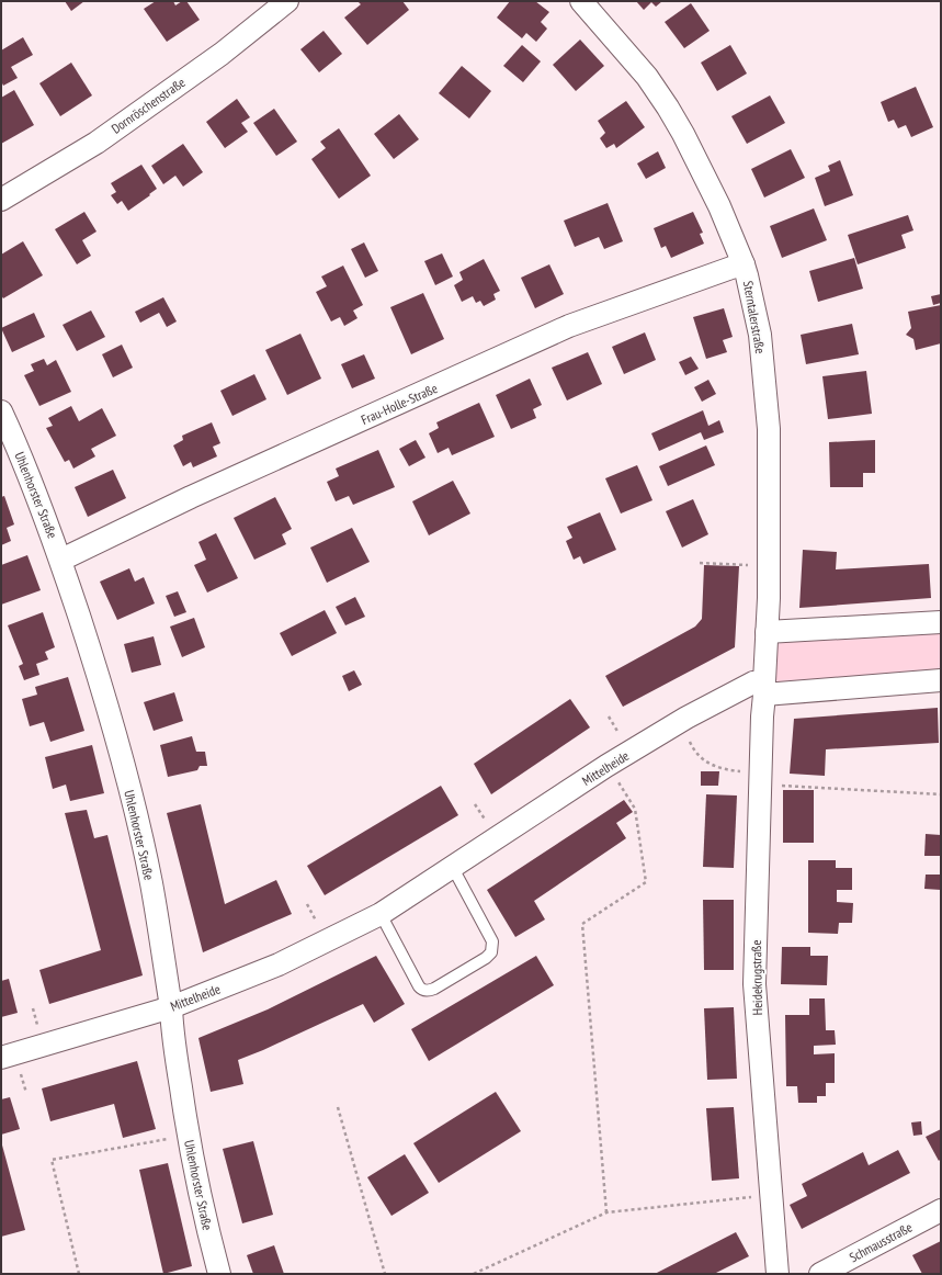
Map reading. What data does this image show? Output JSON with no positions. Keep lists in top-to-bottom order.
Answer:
{
  "streets": {
    "street": [
      "Dornröschenstraße",
      "Sterntalerstraße",
      "Frau-Holle-Straße",
      "Uhlenhorster Straße",
      "Mittelheide",
      "Heidekrugstraße",
      "Schmausstraße"
    ]
  },
  "crossings": [
    ["Sterntalerstraße", "Frau-Holle-Straße"],
    ["Sterntalerstraße", "Mittelheide"],
    ["Sterntalerstraße", "Heidekrugstraße"],
    ["Frau-Holle-Straße", "Uhlenhorster Straße"],
    ["Uhlenhorster Straße", "Mittelheide"],
    ["Mittelheide", "Heidekrugstraße"]
  ]
}
